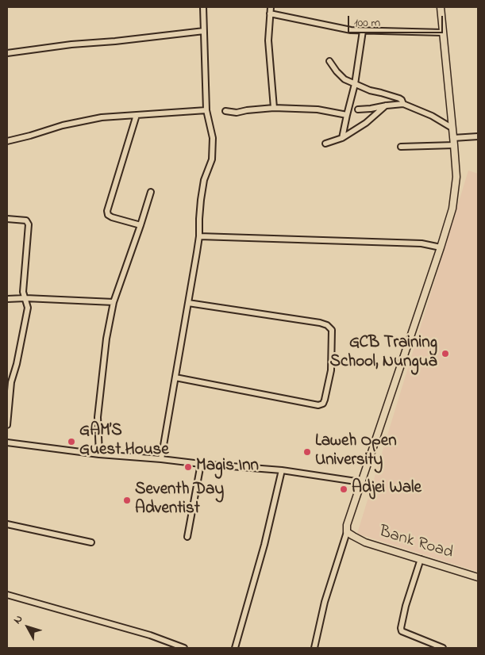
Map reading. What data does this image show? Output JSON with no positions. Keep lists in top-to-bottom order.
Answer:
{
  "streets": {
    "street": ["Bank Road"]
  },
  "places": [
    "GCB Training School, Nungua",
    "GAM’S Guest House",
    "Laweh Open University",
    "Magis Inn",
    "Adjei Wale",
    "Seventh Day Adventist"
  ],
  "scale_bar": "100 m",
  "north": "top left"
}
